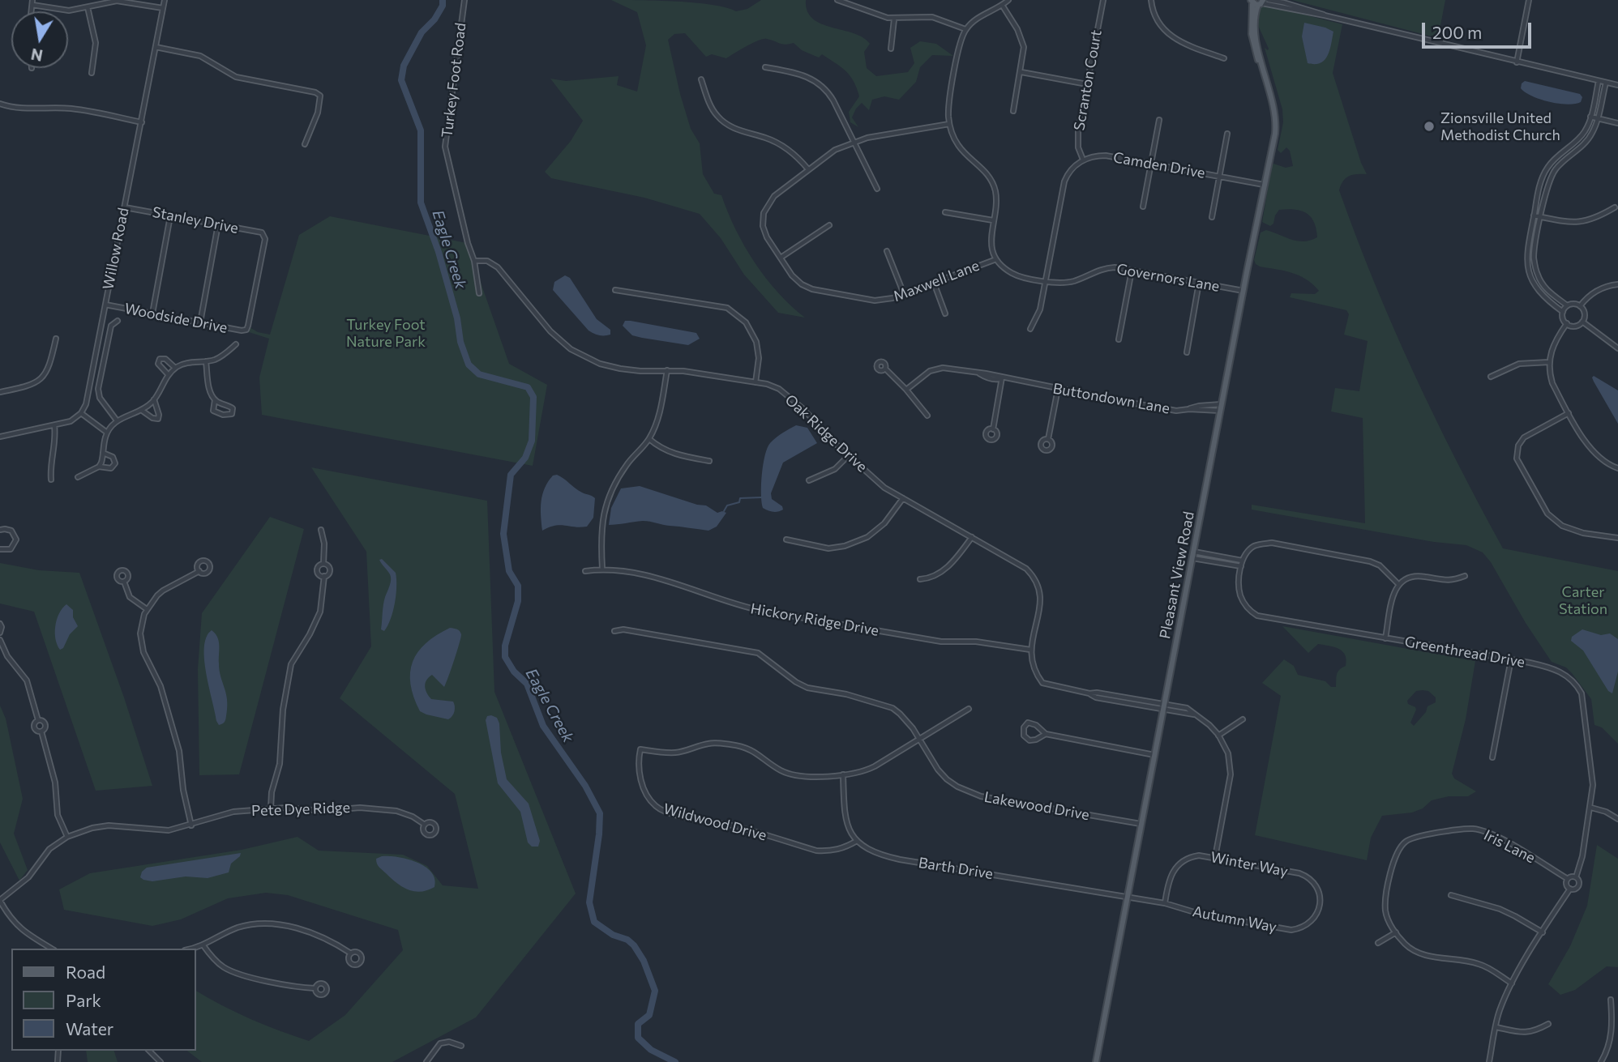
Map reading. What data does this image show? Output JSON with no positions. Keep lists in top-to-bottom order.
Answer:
{
  "streets": {
    "main road": ["Pleasant View Road"],
    "street": [
      "Turkey Foot Road",
      "Scranton Court",
      "Camden Drive",
      "Stanley Drive",
      "Willow Road",
      "Governors Lane",
      "Maxwell Lane",
      "Woodside Drive",
      "Buttondown Lane",
      "Oak Ridge Drive",
      "Hickory Ridge Drive",
      "Greenthread Drive",
      "Lakewood Drive",
      "Pete Dye Ridge",
      "Wildwood Drive",
      "Iris Lane",
      "Winter Way",
      "Barth Drive",
      "Autumn Way"
    ]
  },
  "crossings": [
    ["Turkey Foot Road", "Oak Ridge Drive"],
    ["Scranton Court", "Camden Drive"],
    ["Camden Drive", "Pleasant View Road"],
    ["Stanley Drive", "Willow Road"],
    ["Stanley Drive", "Woodside Drive"],
    ["Willow Road", "Woodside Drive"],
    ["Governors Lane", "Maxwell Lane"],
    ["Governors Lane", "Pleasant View Road"],
    ["Buttondown Lane", "Pleasant View Road"],
    ["Oak Ridge Drive", "Hickory Ridge Drive"],
    ["Pleasant View Road", "Lakewood Drive"],
    ["Pleasant View Road", "Barth Drive"],
    ["Pleasant View Road", "Autumn Way"],
    ["Greenthread Drive", "Iris Lane"],
    ["Lakewood Drive", "Wildwood Drive"],
    ["Wildwood Drive", "Barth Drive"],
    ["Winter Way", "Autumn Way"],
    ["Barth Drive", "Autumn Way"]
  ],
  "water": ["Eagle Creek"],
  "parks": ["Turkey Foot Nature Park", "Carter Station"],
  "places": ["Zionsville United Methodist Church"],
  "legend": ["Road", "Park", "Water"],
  "scale_bar": "200 m",
  "north": "bottom"
}
